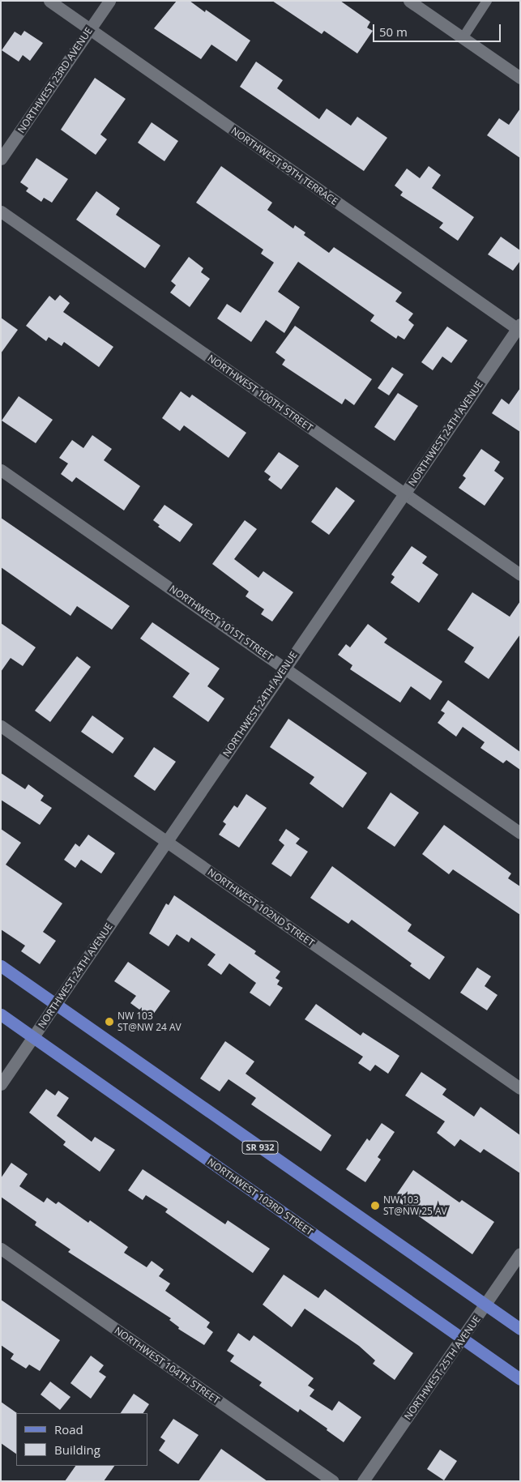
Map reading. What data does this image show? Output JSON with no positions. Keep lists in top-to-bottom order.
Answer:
{
  "streets": {
    "main road": ["SR 932", "NORTHWEST 103RD STREET"],
    "street": [
      "NORTHWEST 23RD AVENUE",
      "NORTHWEST 99TH TERRACE",
      "NORTHWEST 100TH STREET",
      "NORTHWEST 24TH AVENUE",
      "NORTHWEST 101ST STREET",
      "NORTHWEST 102ND STREET",
      "NORTHWEST 104TH STREET",
      "NORTHWEST 25TH AVENUE"
    ]
  },
  "crossings": [
    ["NORTHWEST 23RD AVENUE", "NORTHWEST 99TH TERRACE"],
    ["NORTHWEST 99TH TERRACE", "NORTHWEST 24TH AVENUE"],
    ["NORTHWEST 100TH STREET", "NORTHWEST 24TH AVENUE"],
    ["NORTHWEST 24TH AVENUE", "NORTHWEST 101ST STREET"],
    ["NORTHWEST 24TH AVENUE", "NORTHWEST 102ND STREET"],
    ["NORTHWEST 24TH AVENUE", "SR 932"],
    ["NORTHWEST 24TH AVENUE", "NORTHWEST 103RD STREET"],
    ["SR 932", "NORTHWEST 25TH AVENUE"],
    ["NORTHWEST 103RD STREET", "NORTHWEST 25TH AVENUE"]
  ],
  "places": ["NW 103 ST@NW 24 AV", "NW 103 ST@NW 25 AV"],
  "legend": ["Road", "Building"],
  "scale_bar": "50 m"
}
